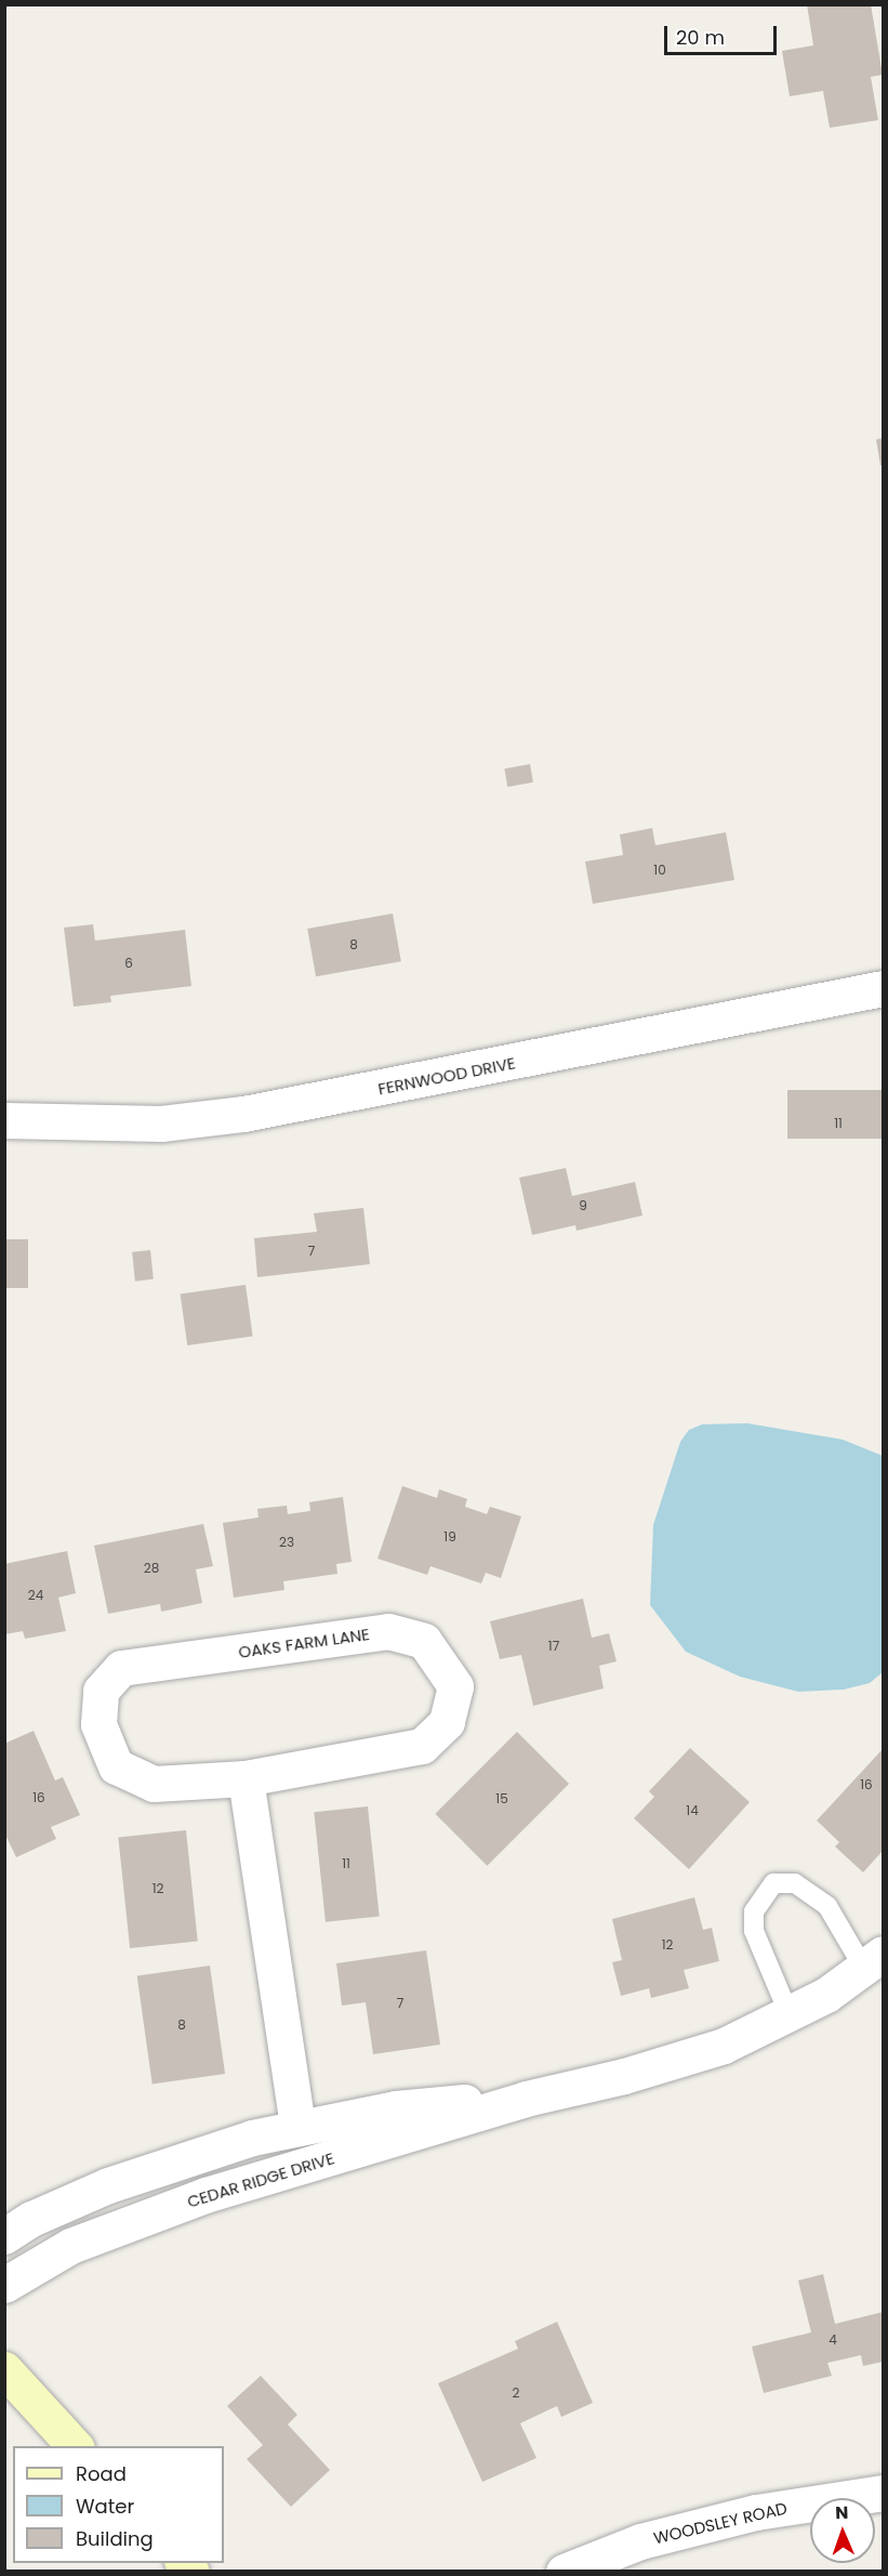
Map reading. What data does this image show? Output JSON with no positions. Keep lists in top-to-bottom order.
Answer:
{
  "streets": {
    "street": [
      "FERNWOOD DRIVE",
      "OAKS FARM LANE",
      "CEDAR RIDGE DRIVE",
      "WOODSLEY ROAD"
    ]
  },
  "house_numbers": [
    "10",
    "8",
    "6",
    "11",
    "9",
    "7",
    "19",
    "23",
    "28",
    "24",
    "17",
    "16",
    "16",
    "15",
    "14",
    "11",
    "12",
    "12",
    "7",
    "8",
    "4",
    "2"
  ],
  "legend": ["Road", "Water", "Building"],
  "scale_bar": "20 m",
  "north": "top"
}
